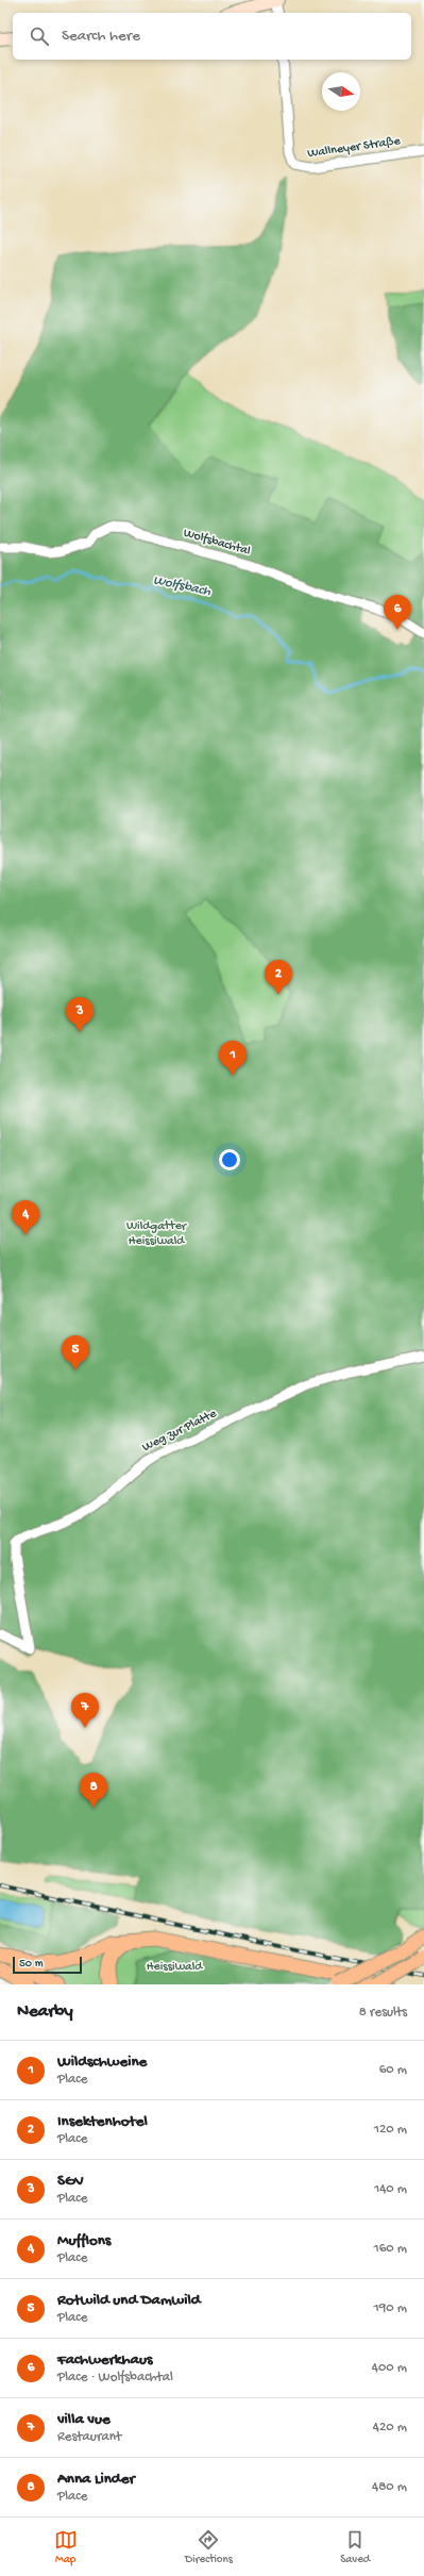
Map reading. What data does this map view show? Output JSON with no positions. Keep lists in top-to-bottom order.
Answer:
{
  "streets": {
    "street": ["Wallneyer Straße", "Wolfsbachtal", "Weg zur Platte"]
  },
  "water": ["Wolfsbach"],
  "parks": ["Wildgatter Heissiwald", "Heissiwald"],
  "scale_bar": "50 m",
  "north": "right",
  "page": {
    "search": "Search here",
    "pins": [
      "6",
      "2",
      "3",
      "1",
      "4",
      "5",
      "7",
      "8"
    ],
    "scale": "50 m",
    "heading": ["Nearby", "8 results"],
    "list": [
      {
        "mark": "1",
        "name": "Wildschweine",
        "note": "Place",
        "value": "60 m"
      },
      {
        "mark": "2",
        "name": "Insektenhotel",
        "note": "Place",
        "value": "120 m"
      },
      {
        "mark": "3",
        "name": "SGV",
        "note": "Place",
        "value": "140 m"
      },
      {
        "mark": "4",
        "name": "Mufflons",
        "note": "Place",
        "value": "160 m"
      },
      {
        "mark": "5",
        "name": "Rotwild und Damwild",
        "note": "Place",
        "value": "190 m"
      },
      {
        "mark": "6",
        "name": "Fachwerkhaus",
        "note": "Place · Wolfsbachtal",
        "value": "400 m"
      },
      {
        "mark": "7",
        "name": "villa vue",
        "note": "Restaurant",
        "value": "420 m"
      },
      {
        "mark": "8",
        "name": "Anna Linder",
        "note": "Place",
        "value": "480 m"
      }
    ],
    "nav": ["Map", "Directions", "Saved"]
  }
}
